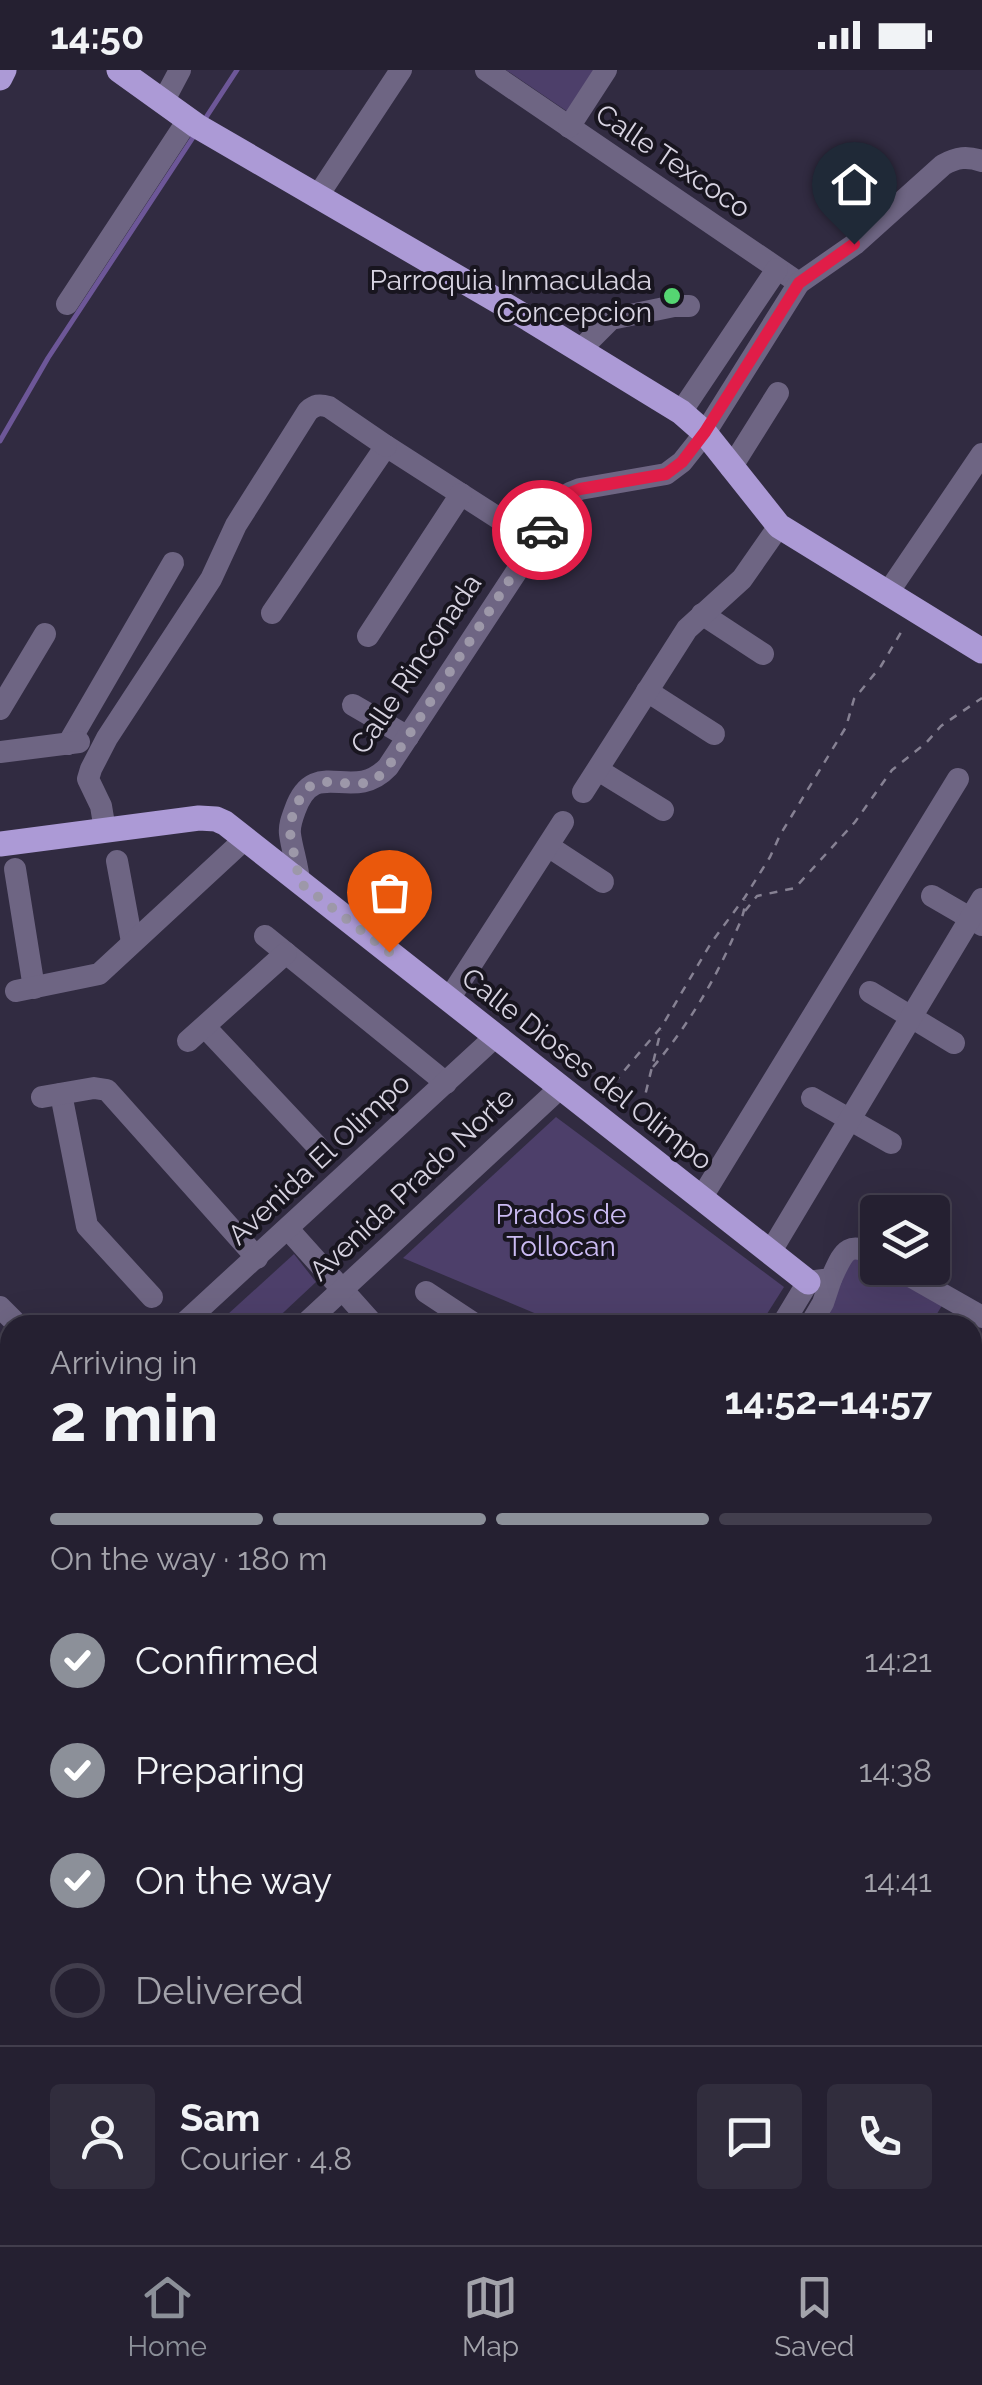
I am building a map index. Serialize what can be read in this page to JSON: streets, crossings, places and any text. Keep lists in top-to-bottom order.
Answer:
{
  "streets": {
    "main road": ["Calle Dioses del Olimpo"],
    "street": [
      "Calle Texcoco",
      "Calle Rinconada",
      "Avenida El Olimpo",
      "Avenida Prado Norte"
    ]
  },
  "crossings": [
    ["Calle Texcoco", "Calle Rinconada"],
    ["Calle Rinconada", "Calle Dioses del Olimpo"],
    ["Calle Dioses del Olimpo", "Avenida El Olimpo"],
    ["Calle Dioses del Olimpo", "Avenida Prado Norte"]
  ],
  "parks": ["Prados de Tollocan"],
  "places": ["Parroquia Inmaculada Concepcion"],
  "page": {
    "status": "14:50",
    "heading": ["2 min", "Arriving in", "14:52–14:57"],
    "panel": ["Sam", "Courier · 4.8"],
    "bar": "On the way · 180 m",
    "list": [
      ["Confirmed", "14:21"],
      ["Preparing", "14:38"],
      ["On the way", "14:41"],
      "Delivered"
    ],
    "tabs": ["Home", "Map", "Saved"]
  }
}
